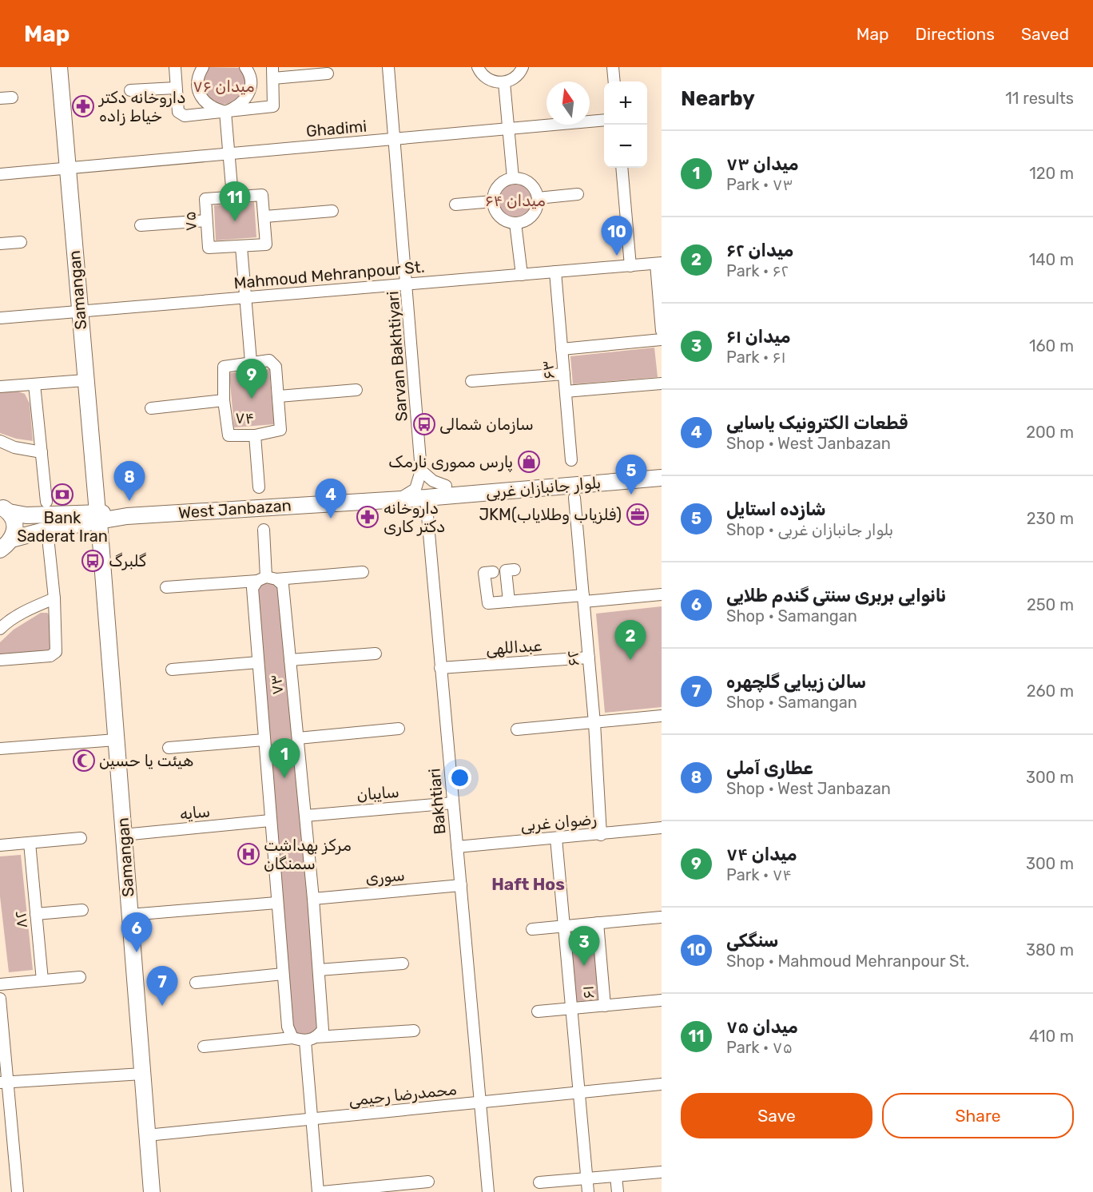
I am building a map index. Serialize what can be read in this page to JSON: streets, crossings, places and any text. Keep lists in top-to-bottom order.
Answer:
{
  "streets": {
    "main road": ["Samangan", "بلوار جانبازان غربی", "West Janbazan"],
    "street": [
      "Ghadimi",
      "۷۵",
      "Mahmoud Mehranpour St.",
      "Sarvan Bakhtiyari",
      "۶۳",
      "۷۴",
      "عبداللهی",
      "۶۲",
      "۷۳",
      "سایبان",
      "Bakhtiari",
      "سایه",
      "رضوان غربی",
      "سوری",
      "۸۲",
      "۶۱",
      "محمدرضا رحیمی"
    ]
  },
  "crossings": [
    ["Ghadimi", "Samangan"],
    ["Ghadimi", "Sarvan Bakhtiyari"],
    ["Mahmoud Mehranpour St.", "Samangan"],
    ["Mahmoud Mehranpour St.", "Sarvan Bakhtiyari"],
    ["Samangan", "West Janbazan"],
    ["Samangan", "سایه"],
    ["Samangan", "محمدرضا رحیمی"],
    ["بلوار جانبازان غربی", "West Janbazan"],
    ["بلوار جانبازان غربی", "Bakhtiari"],
    ["West Janbazan", "Bakhtiari"],
    ["عبداللهی", "۶۲"],
    ["عبداللهی", "Bakhtiari"],
    ["۶۲", "رضوان غربی"],
    ["۷۳", "سایبان"],
    ["۷۳", "سایه"],
    ["۷۳", "سوری"],
    ["سایبان", "Bakhtiari"],
    ["Bakhtiari", "رضوان غربی"],
    ["Bakhtiari", "سوری"],
    ["Bakhtiari", "محمدرضا رحیمی"],
    ["رضوان غربی", "۶۱"]
  ],
  "districts": ["Haft Hos"],
  "parks": ["میدان ۷۶", "میدان ۶۴"],
  "places": {
    "pharmacy": ["داروخانه دکتر خیاط زاده", "داروخانه دکتر کاری"],
    "bus stop": ["سازمان شمالی", "گلبرگ"],
    "shop": ["پارس مموری نارمک"],
    "bank": ["Bank Saderat Iran"],
    "office": ["JKM(فلزیاب وطلایاب)"],
    "mosque": ["هیئت یا حسین"],
    "hospital": ["مرکز بهداشت سمنگان"]
  },
  "north": "top",
  "page": {
    "header": "Map",
    "nav": ["Map", "Directions", "Saved"],
    "heading": ["Nearby", "11 results"],
    "map_buttons": ["+", "−"],
    "list": [
      {
        "mark": "1",
        "name": "میدان ۷۳",
        "note": "Park · ۷۳",
        "value": "120 m"
      },
      {
        "mark": "2",
        "name": "میدان ۶۲",
        "note": "Park · ۶۲",
        "value": "140 m"
      },
      {
        "mark": "3",
        "name": "میدان ۶۱",
        "note": "Park · ۶۱",
        "value": "160 m"
      },
      {
        "mark": "4",
        "name": "قطعات الکترونیک یاسایی",
        "note": "Shop · West Janbazan",
        "value": "200 m"
      },
      {
        "mark": "5",
        "name": "شازده استایل",
        "note": "Shop · بلوار جانبازان غربی",
        "value": "230 m"
      },
      {
        "mark": "6",
        "name": "نانوایی بربری سنتی گندم طلایی",
        "note": "Shop · Samangan",
        "value": "250 m"
      },
      {
        "mark": "7",
        "name": "سالن زیبایی گلچهره",
        "note": "Shop · Samangan",
        "value": "260 m"
      },
      {
        "mark": "8",
        "name": "عطاری آملی",
        "note": "Shop · West Janbazan",
        "value": "300 m"
      },
      {
        "mark": "9",
        "name": "میدان ۷۴",
        "note": "Park · ۷۴",
        "value": "300 m"
      },
      {
        "mark": "10",
        "name": "سنگکی",
        "note": "Shop · Mahmoud Mehranpour St.",
        "value": "380 m"
      },
      {
        "mark": "11",
        "name": "میدان ۷۵",
        "note": "Park · ۷۵",
        "value": "410 m"
      }
    ],
    "pins": [
      "11",
      "10",
      "9",
      "5",
      "8",
      "4",
      "2",
      "1",
      "6",
      "3",
      "7"
    ],
    "buttons": ["Save", "Share"]
  }
}
